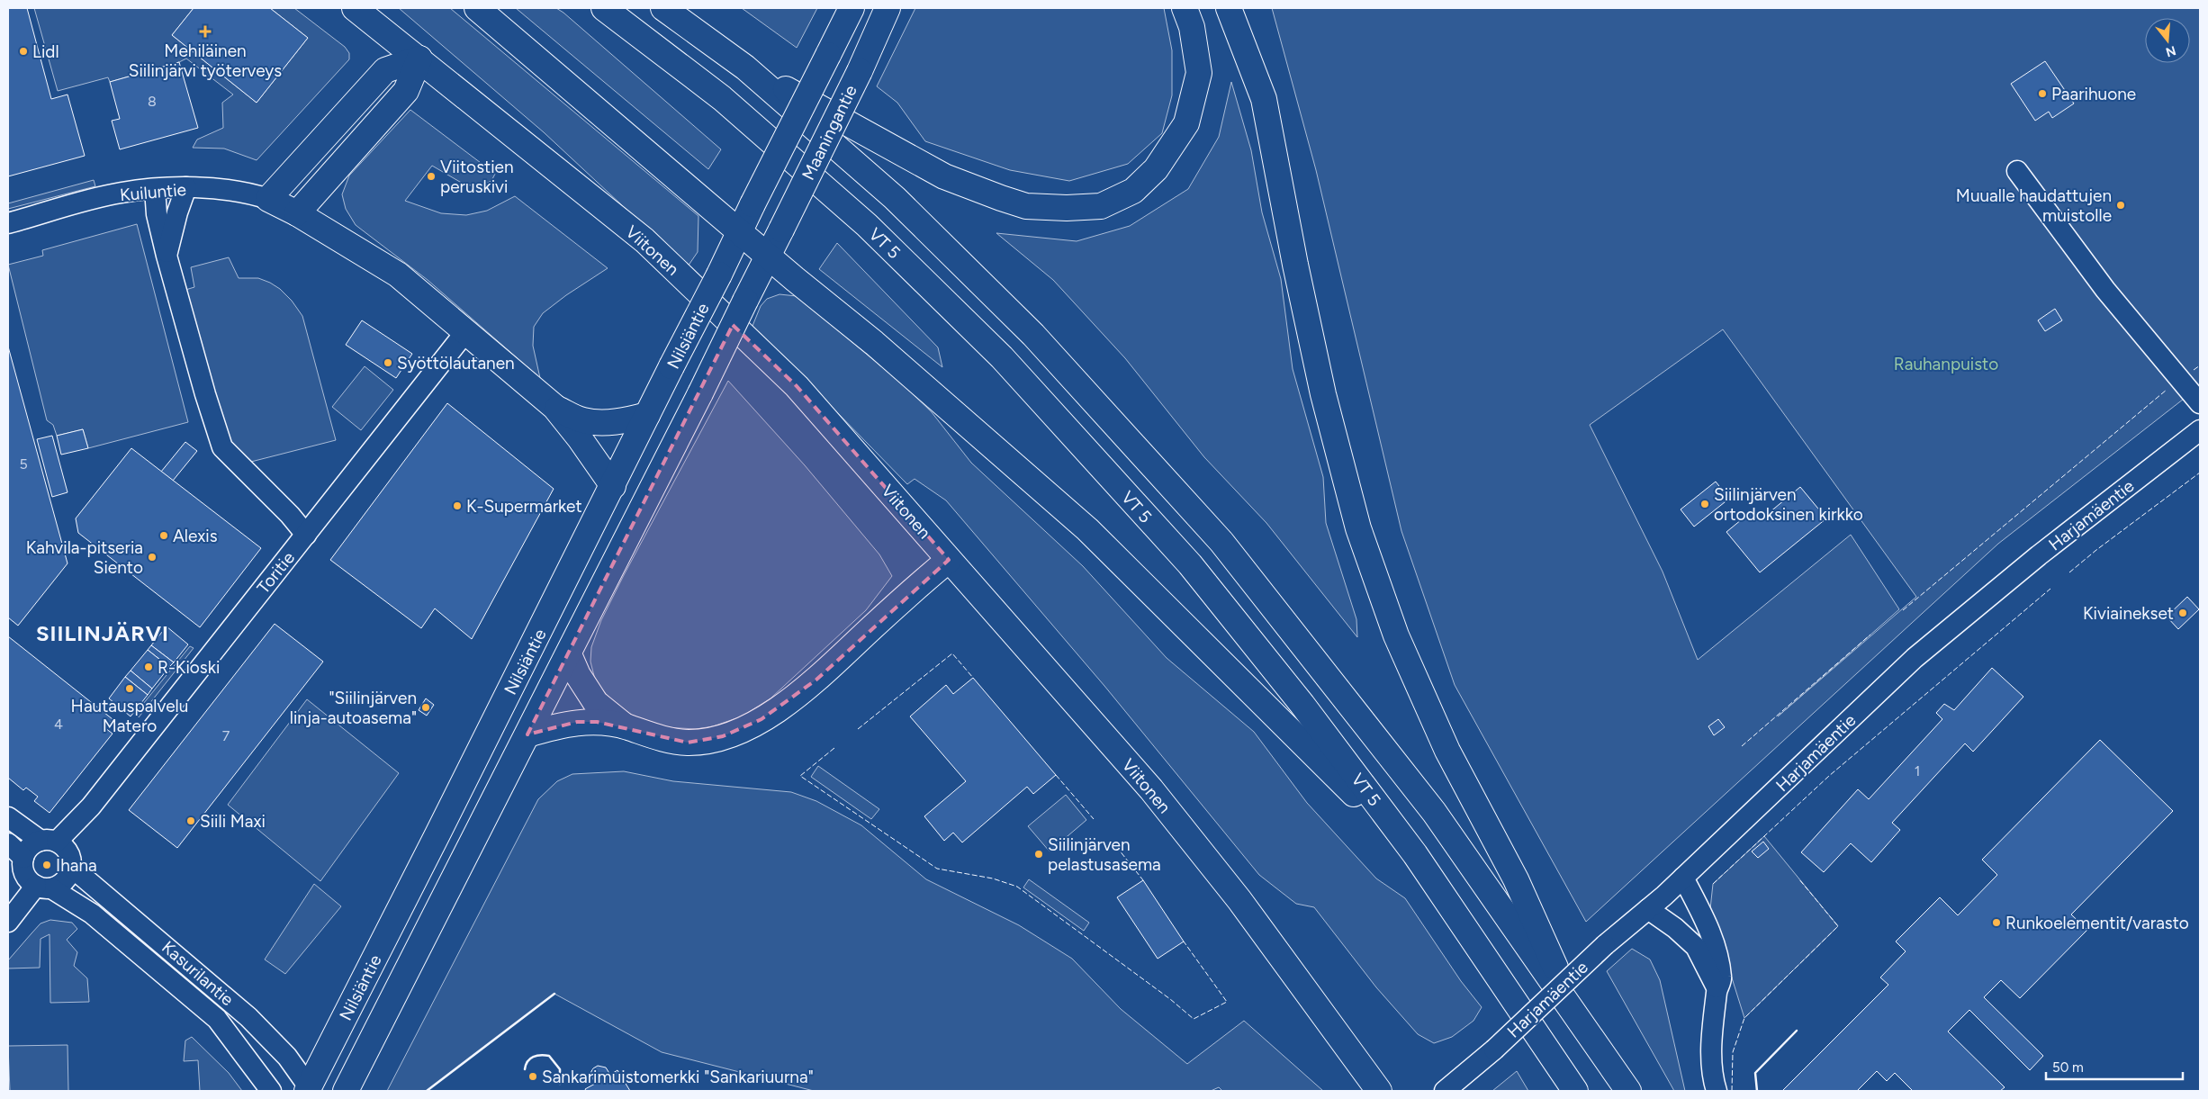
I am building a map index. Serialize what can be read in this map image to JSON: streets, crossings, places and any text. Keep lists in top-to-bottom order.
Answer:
{
  "streets": {
    "main road": [
      "Maaningantie",
      "Kuiluntie",
      "VT 5",
      "Viitonen",
      "Nilsiäntie"
    ],
    "street": ["Harjamäentie", "Toritie", "Kasurilantie"]
  },
  "crossings": [
    ["Maaningantie", "Nilsiäntie"],
    ["Kuiluntie", "Toritie"],
    ["Nilsiäntie", "Kasurilantie"],
    ["Toritie", "Kasurilantie"]
  ],
  "districts": ["SIILINJÄRVI"],
  "parks": ["Rauhanpuisto"],
  "places": {
    "health": ["Mehiläinen Siilinjärvi työterveys"],
    "other": [
      "Lidl",
      "Paarihuone",
      "Viitostien peruskivi",
      "Muualle haudattujen muistolle",
      "Syöttölautanen",
      "Siilinjärven ortodoksinen kirkko",
      "K-Supermarket",
      "Alexis",
      "Kahvila-pitseria Siento",
      "Kiviainekset",
      "R-Kioski",
      "Hautauspalvelu Matero",
      "\"Siilinjärven linja-autoasema\"",
      "Siili Maxi",
      "Siilinjärven pelastusasema",
      "Ihana",
      "Runkoelementit/varasto",
      "Sankarimuistomerkki \"Sankariuurna\""
    ]
  },
  "house_numbers": [
    "8",
    "5",
    "4",
    "7",
    "1"
  ],
  "scale_bar": "50 m",
  "north": "bottom"
}
